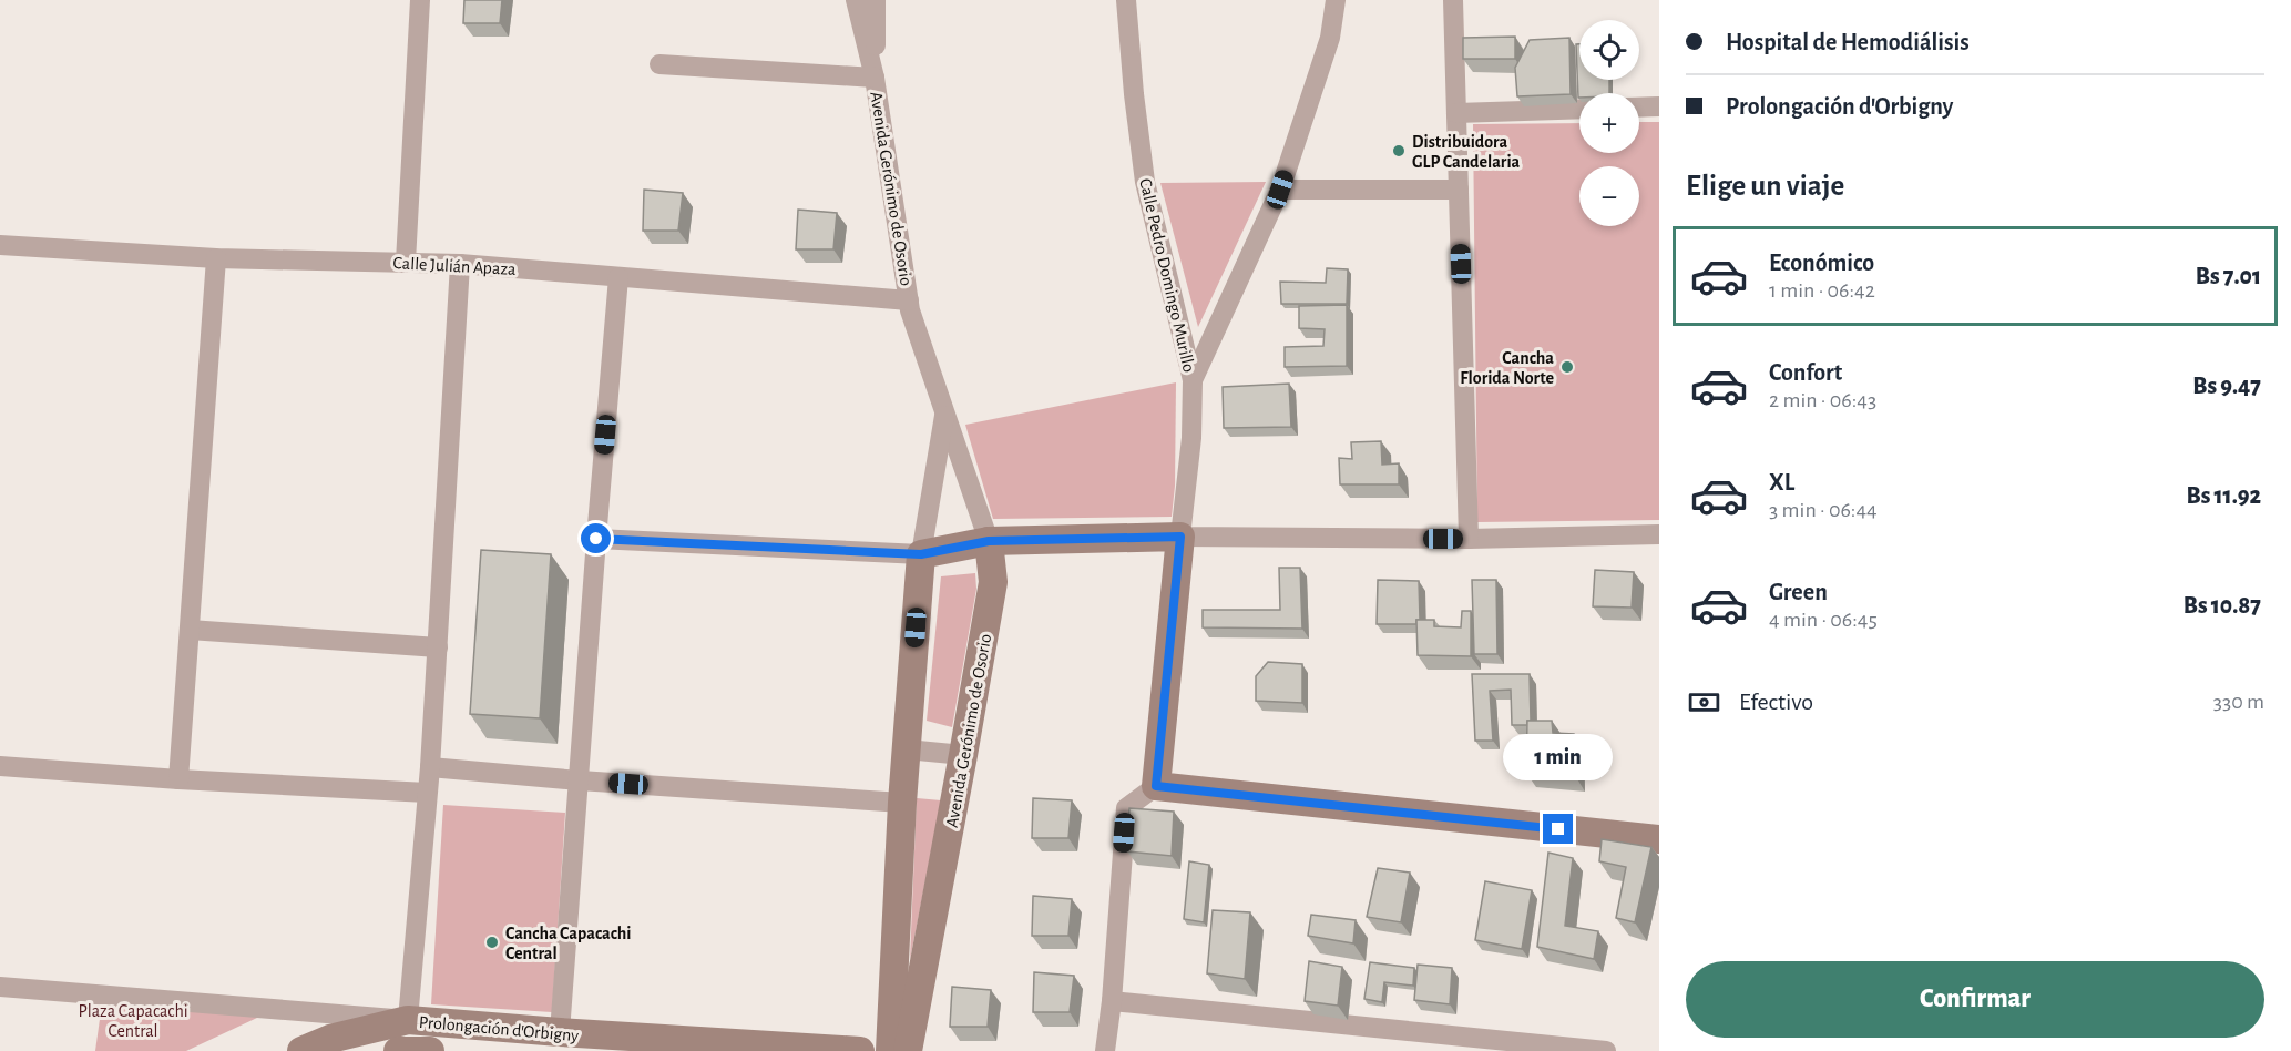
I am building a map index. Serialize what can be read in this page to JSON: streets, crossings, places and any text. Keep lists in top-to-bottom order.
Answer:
{
  "streets": {
    "street": [
      "Avenida Gerónimo de Osorio",
      "Calle Julián Apaza",
      "Calle Pedro Domingo Murillo",
      "Prolongación d'Orbigny"
    ]
  },
  "crossings": [
    ["Avenida Gerónimo de Osorio", "Calle Julián Apaza"]
  ],
  "parks": ["Plaza Capacachi Central"],
  "places": ["Distribuidora GLP Candelaria", "Cancha Florida Norte", "Cancha Capacachi Central"],
  "page": {
    "banner": ["Hospital de Hemodiálisis", "Prolongación d'Orbigny"],
    "map_buttons": ["+", "−"],
    "heading": "Elige un viaje",
    "list": [
      {
        "name": "Económico",
        "note": "1 min · 06:42",
        "value": "Bs 7.01"
      },
      {
        "name": "Confort",
        "note": "2 min · 06:43",
        "value": "Bs 9.47"
      },
      {
        "name": "XL",
        "note": "3 min · 06:44",
        "value": "Bs 11.92"
      },
      {
        "name": "Green",
        "note": "4 min · 06:45",
        "value": "Bs 10.87"
      }
    ],
    "pay": ["Efectivo", "330 m"],
    "bubble": "1 min",
    "buttons": "Confirmar"
  }
}
